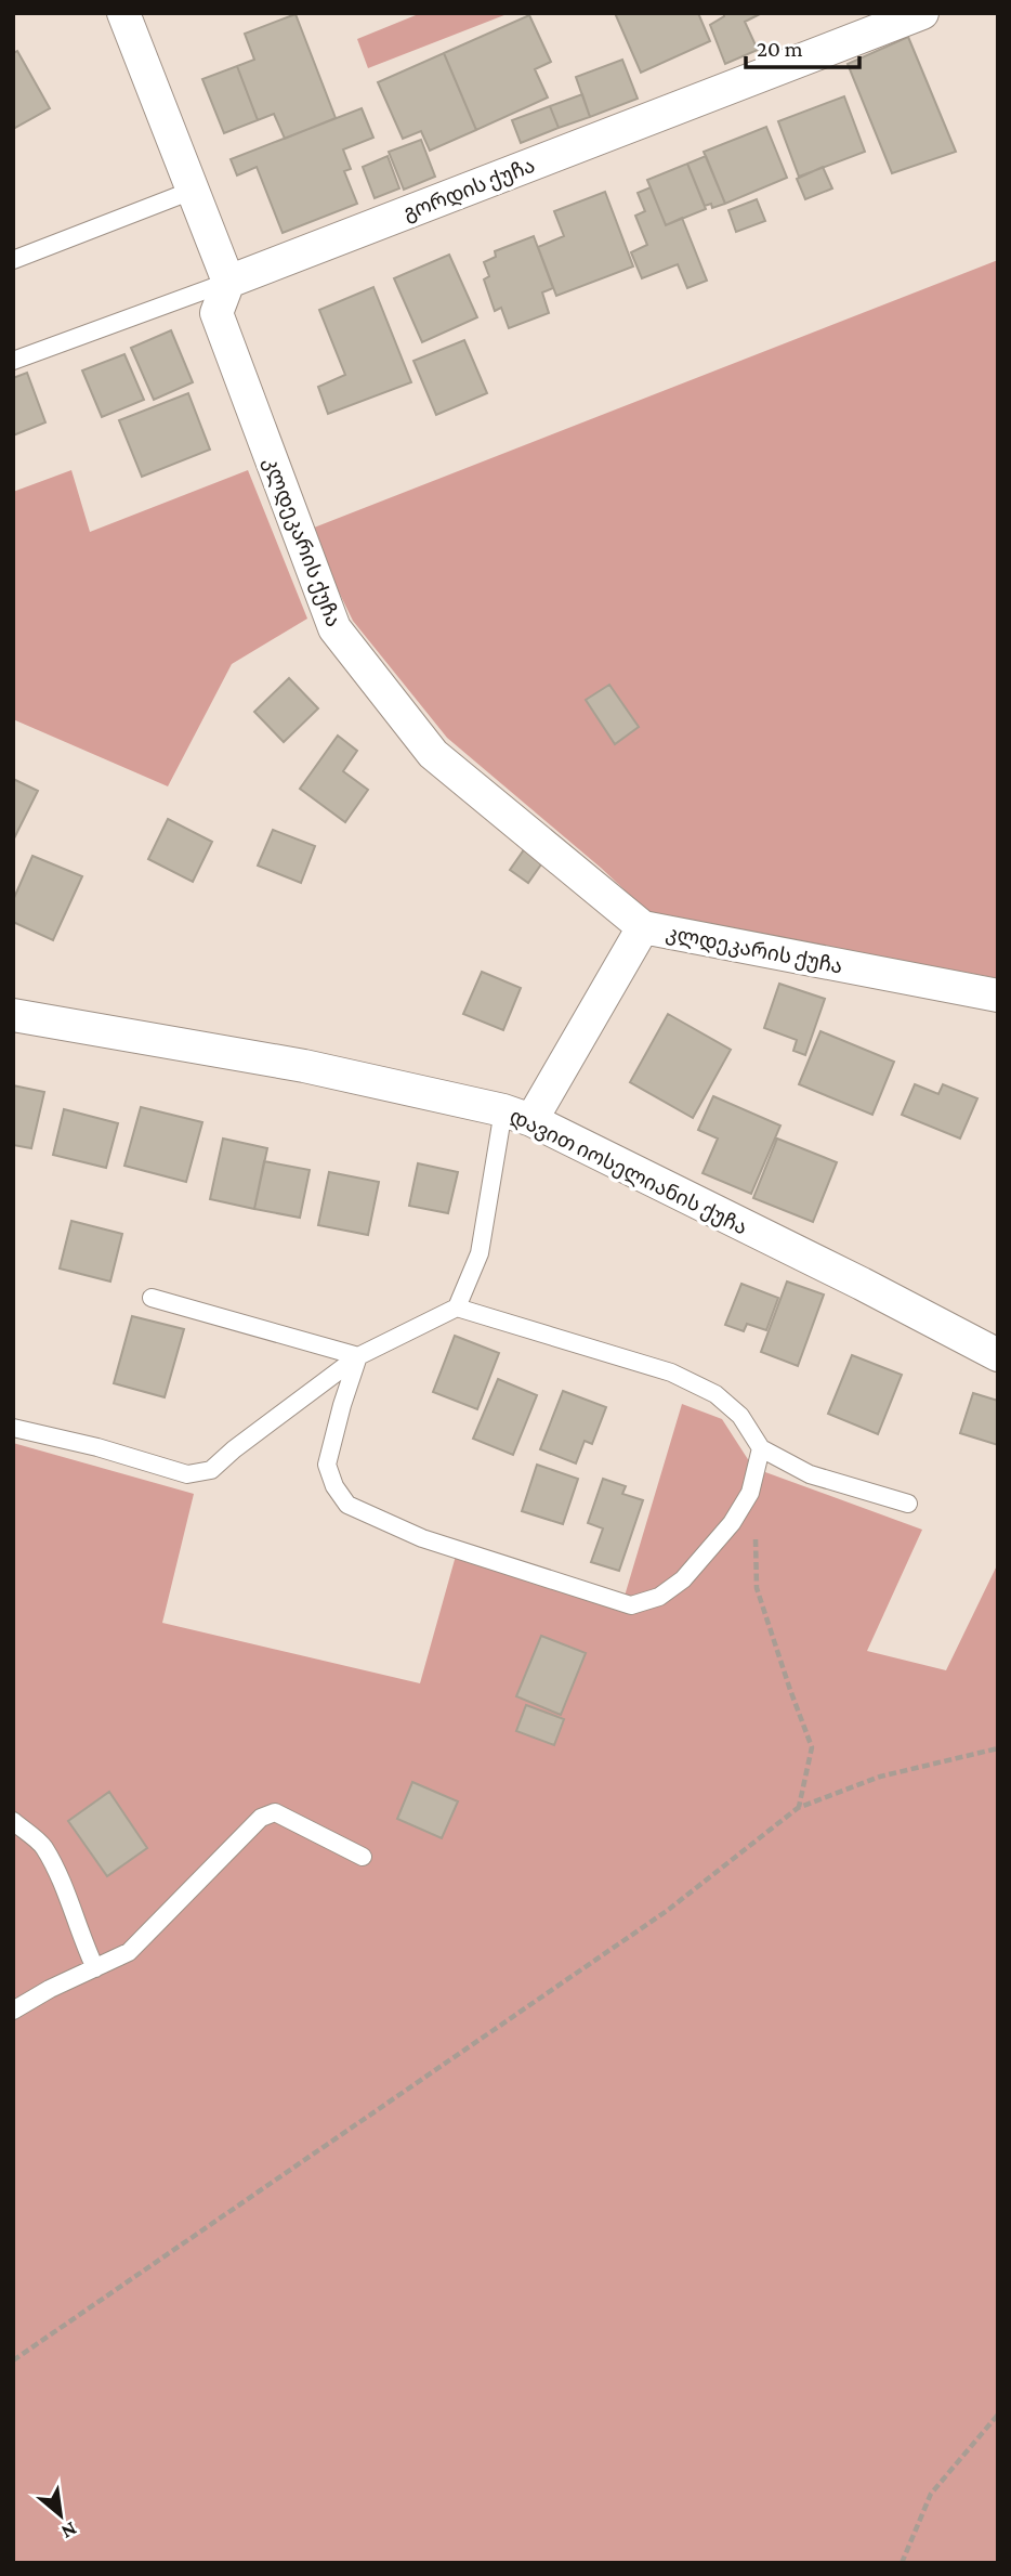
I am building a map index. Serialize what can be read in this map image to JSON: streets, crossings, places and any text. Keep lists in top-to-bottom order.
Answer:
{
  "streets": {
    "street": ["გორდის ქუჩა", "კლდეკარის ქუჩა", "დავით იოსელიანის ქუჩა"]
  },
  "crossings": [
    ["გორდის ქუჩა", "კლდეკარის ქუჩა"]
  ],
  "scale_bar": "20 m",
  "north": "bottom right"
}
